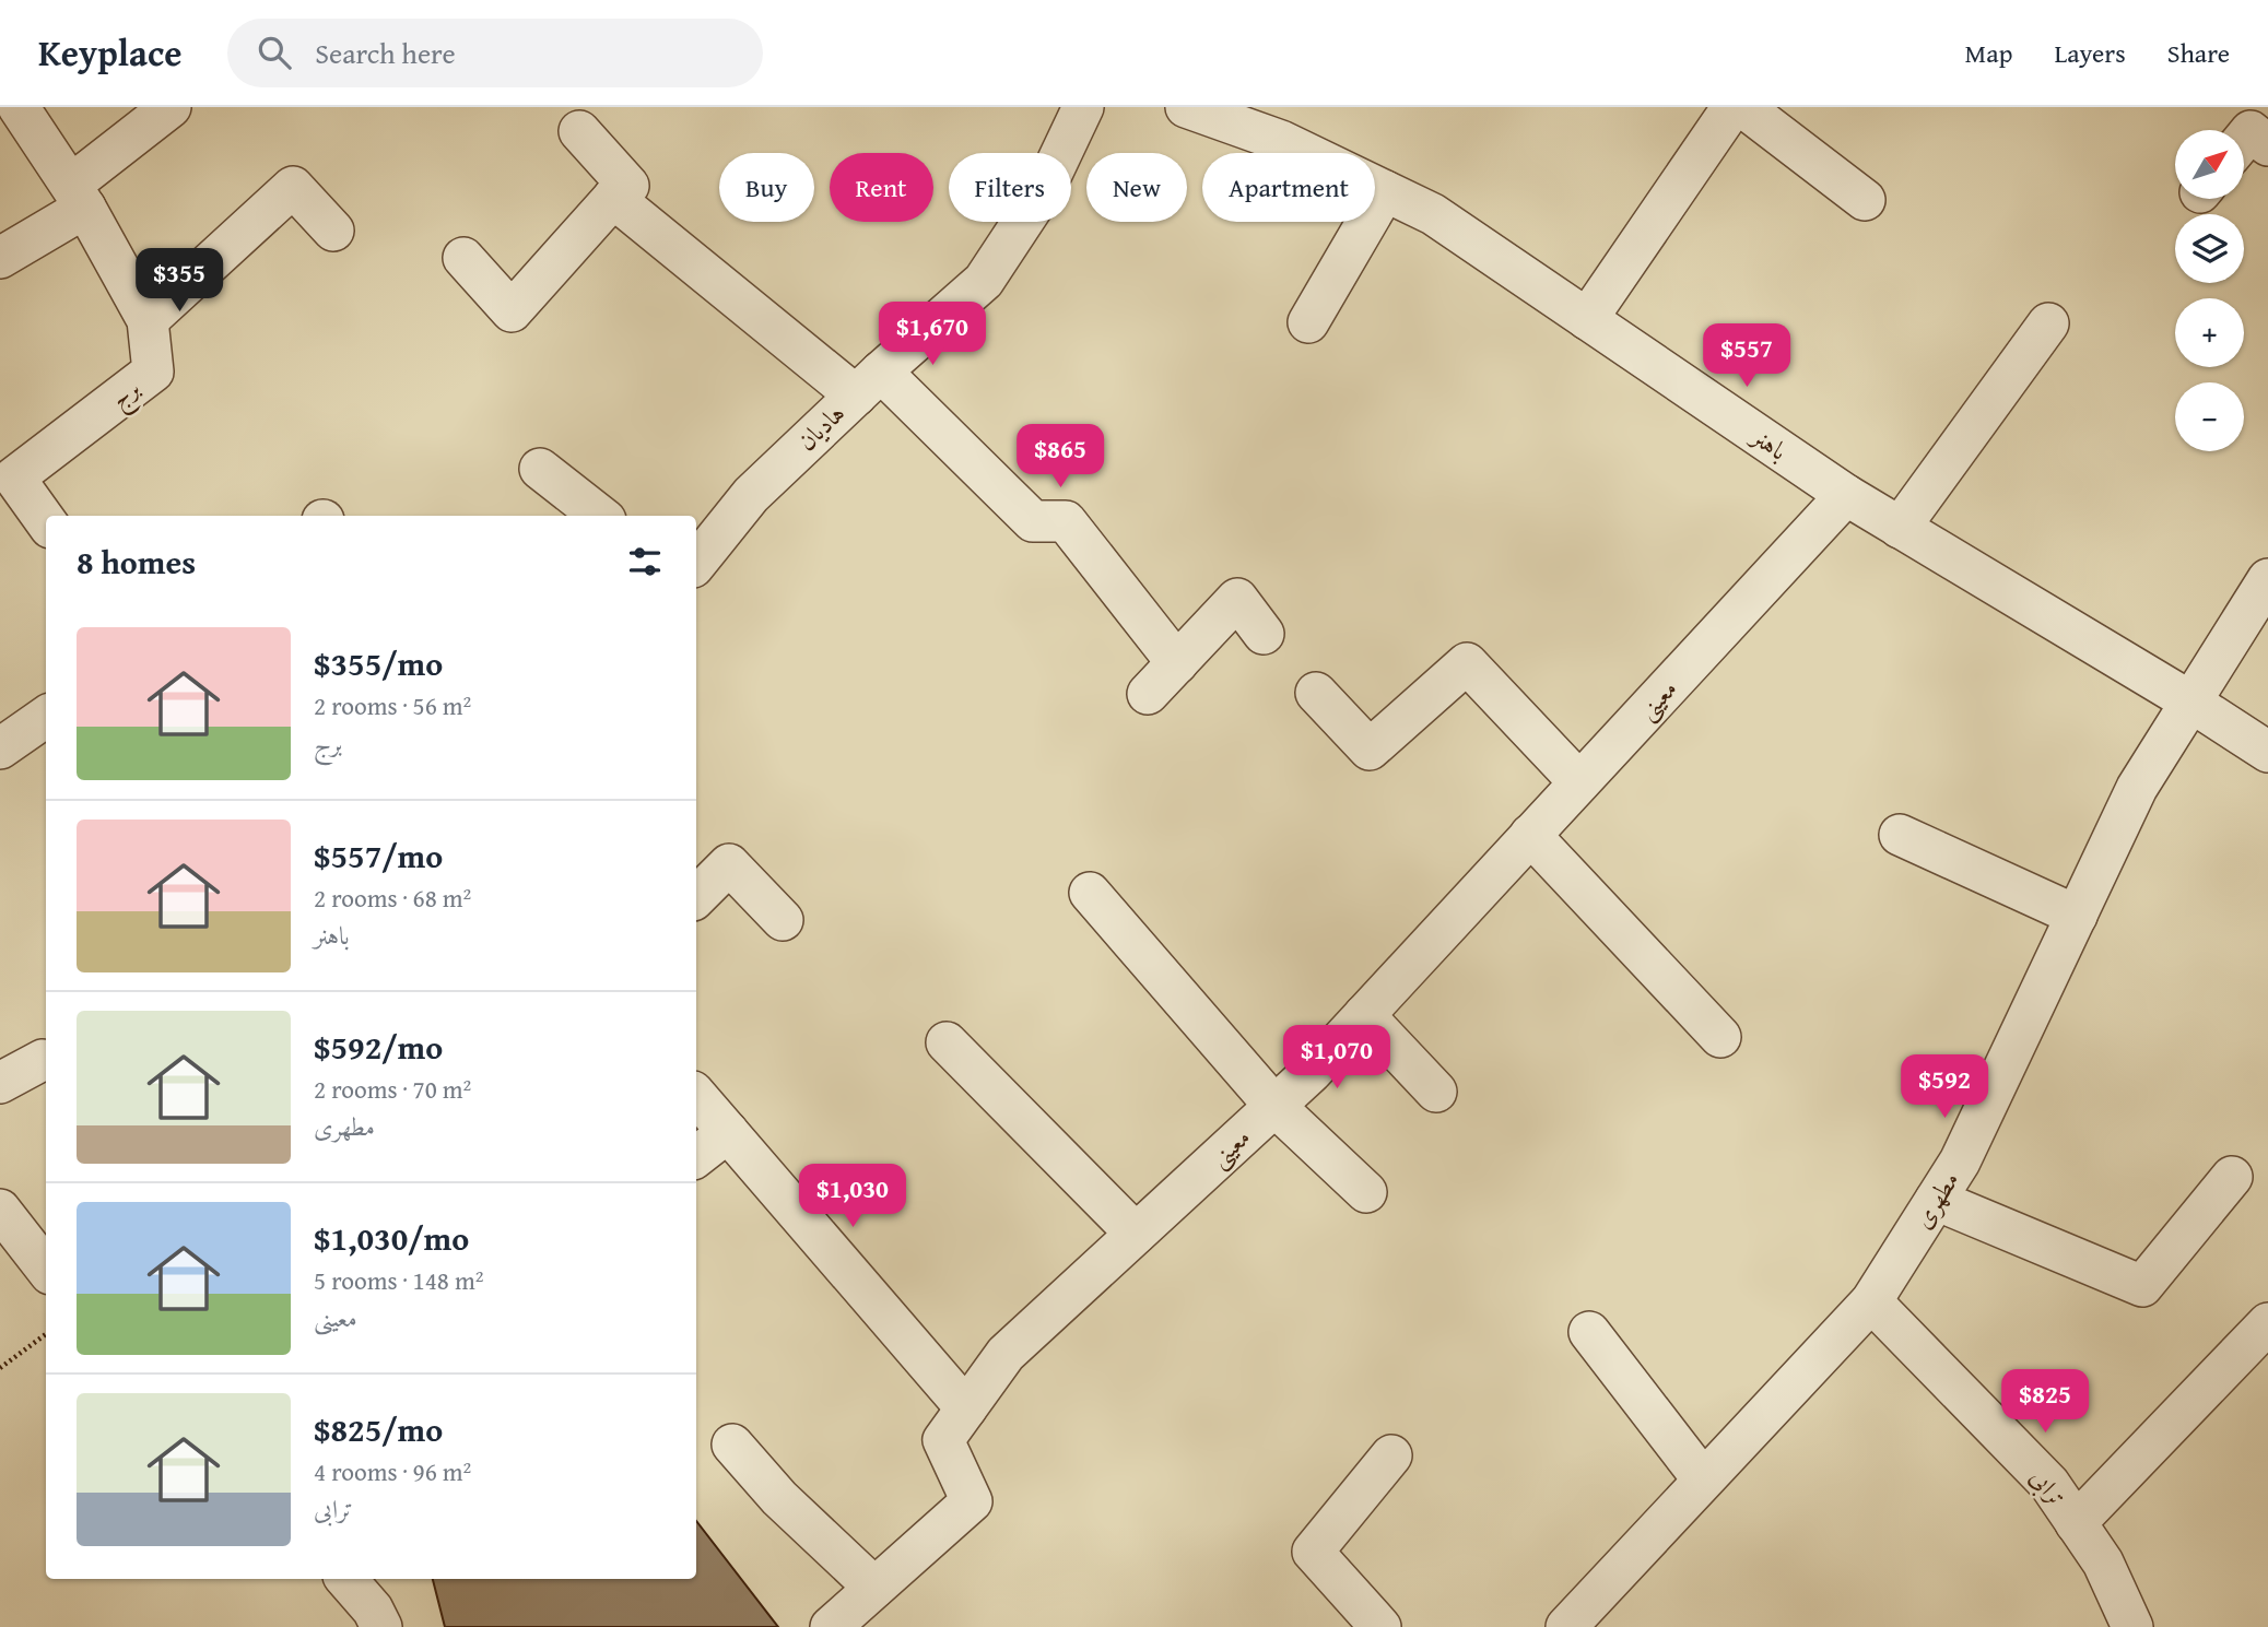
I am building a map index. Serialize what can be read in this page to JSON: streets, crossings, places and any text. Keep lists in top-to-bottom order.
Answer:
{
  "streets": {
    "street": [
      "برج",
      "هادیان",
      "باهنر",
      "معینی",
      "مطهری",
      "ترابی"
    ]
  },
  "crossings": [
    ["باهنر", "معینی"],
    ["باهنر", "مطهری"],
    ["مطهری", "ترابی"]
  ],
  "north": "top right",
  "page": {
    "header": "Keyplace",
    "search": "Search here",
    "nav": ["Map", "Layers", "Share"],
    "map_buttons": ["+", "−"],
    "chip": [
      "Buy",
      "Rent",
      "Filters",
      "New",
      "Apartment"
    ],
    "price": [
      "$355",
      "$1,670",
      "$557",
      "$865",
      "$1,070",
      "$592",
      "$1,030",
      "$825"
    ],
    "heading": "8 homes",
    "list": [
      {
        "name": "$355/mo",
        "note": "2 rooms · 56 m² · برج"
      },
      {
        "name": "$557/mo",
        "note": "2 rooms · 68 m² · باهنر"
      },
      {
        "name": "$592/mo",
        "note": "2 rooms · 70 m² · مطهری"
      },
      {
        "name": "$1,030/mo",
        "note": "5 rooms · 148 m² · معینی"
      },
      {
        "name": "$825/mo",
        "note": "4 rooms · 96 m² · ترابی"
      }
    ]
  }
}
